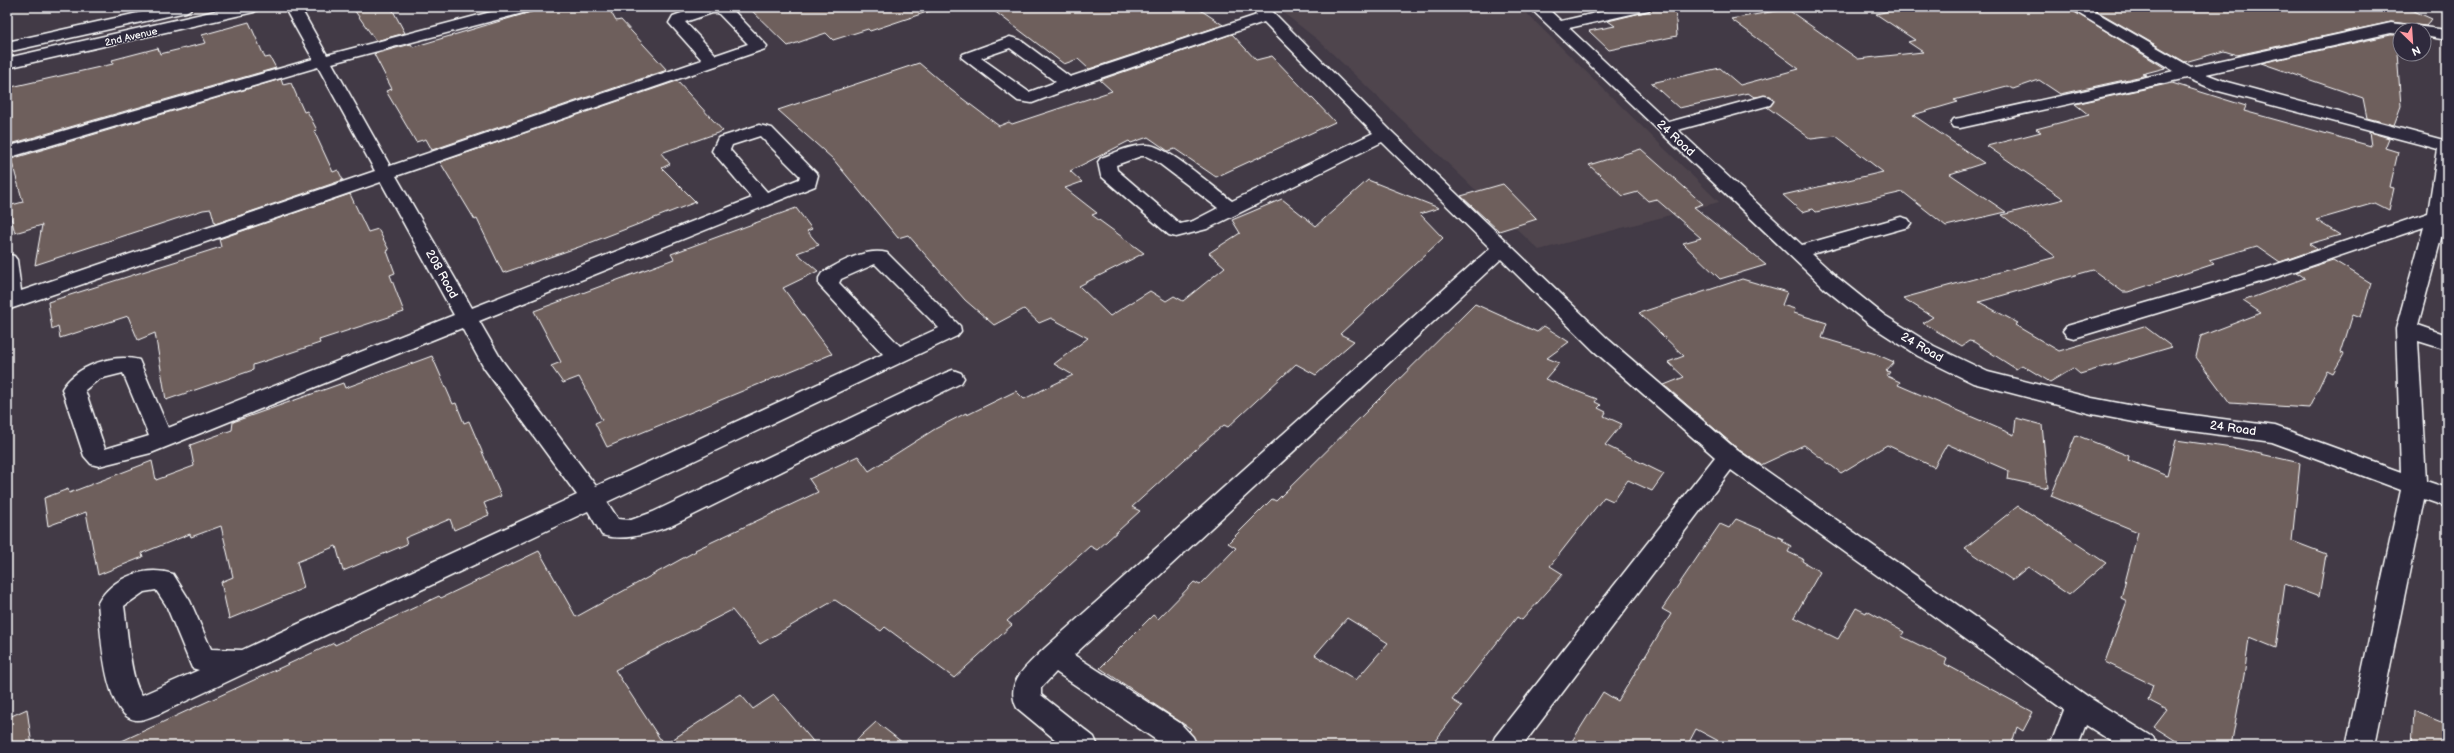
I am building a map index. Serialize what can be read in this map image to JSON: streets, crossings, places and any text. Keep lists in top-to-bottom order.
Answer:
{
  "streets": {
    "street": ["2nd Avenue", "24 Road", "208 Road"]
  },
  "north": "bottom right"
}
